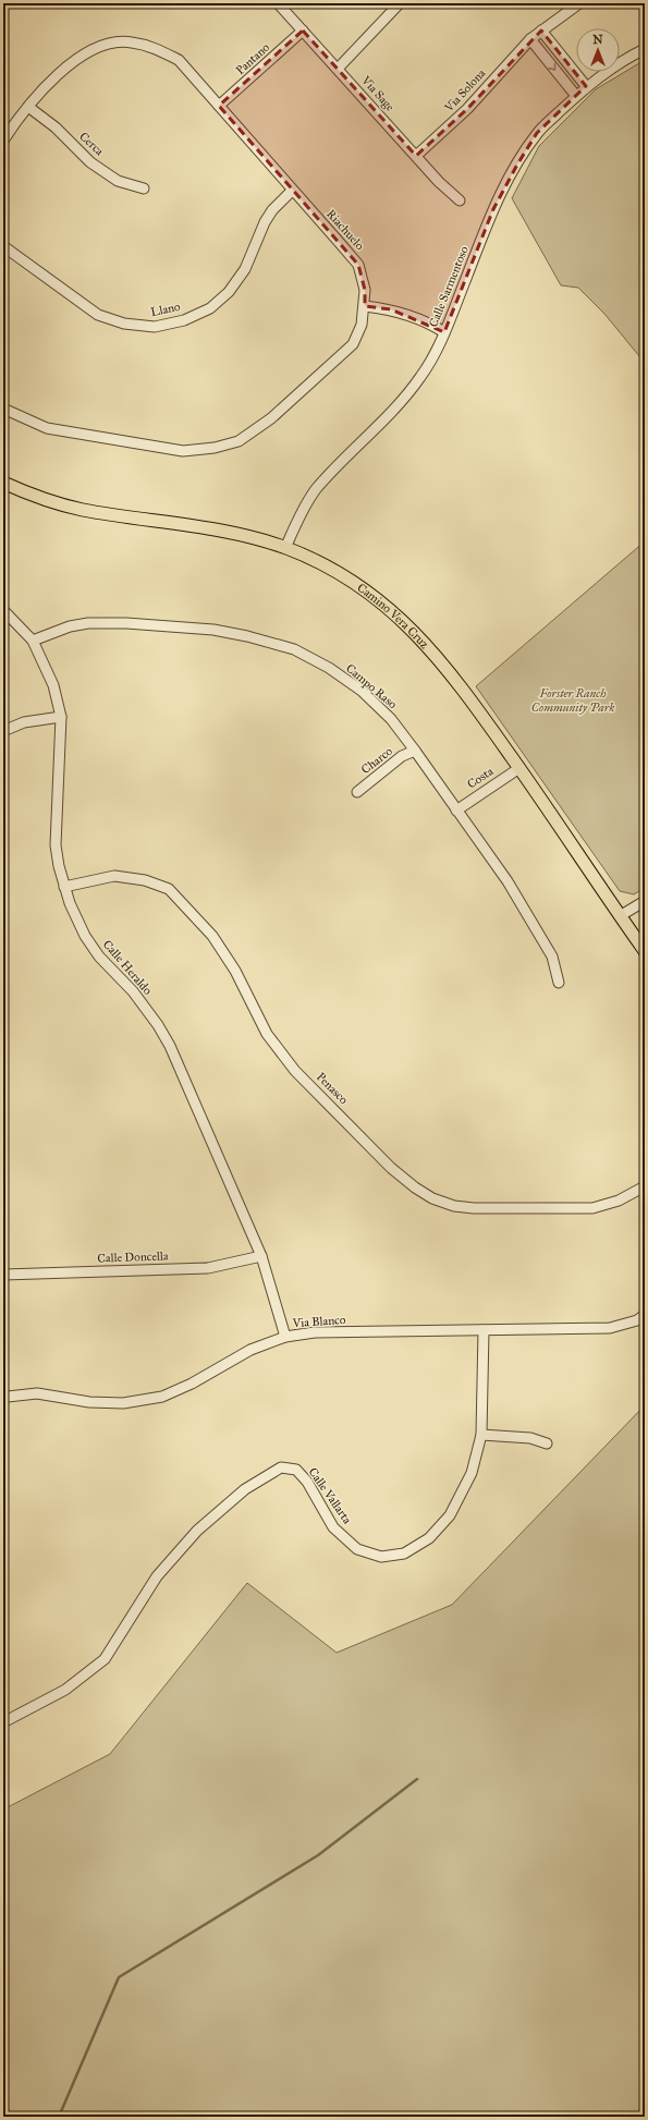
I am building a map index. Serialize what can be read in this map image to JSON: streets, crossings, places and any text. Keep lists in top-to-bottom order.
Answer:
{
  "streets": {
    "main road": ["Camino Vera Cruz"],
    "street": [
      "Pantano",
      "Via Solona",
      "Via Sage",
      "Cerca",
      "Riachuelo",
      "Calle Sarmentoso",
      "Llano",
      "Campo Raso",
      "Charco",
      "Costa",
      "Calle Heraldo",
      "Penasco",
      "Calle Doncella",
      "Via Blanco",
      "Calle Vallarta"
    ]
  },
  "crossings": [
    ["Pantano", "Via Sage"],
    ["Pantano", "Riachuelo"],
    ["Via Solona", "Via Sage"],
    ["Cerca", "Riachuelo"],
    ["Riachuelo", "Llano"],
    ["Calle Sarmentoso", "Camino Vera Cruz"],
    ["Camino Vera Cruz", "Costa"],
    ["Campo Raso", "Charco"],
    ["Campo Raso", "Costa"],
    ["Campo Raso", "Calle Heraldo"],
    ["Calle Heraldo", "Penasco"],
    ["Calle Heraldo", "Calle Doncella"],
    ["Calle Heraldo", "Via Blanco"],
    ["Via Blanco", "Calle Vallarta"]
  ],
  "parks": ["Forster Ranch Community Park"],
  "north": "top"
}
